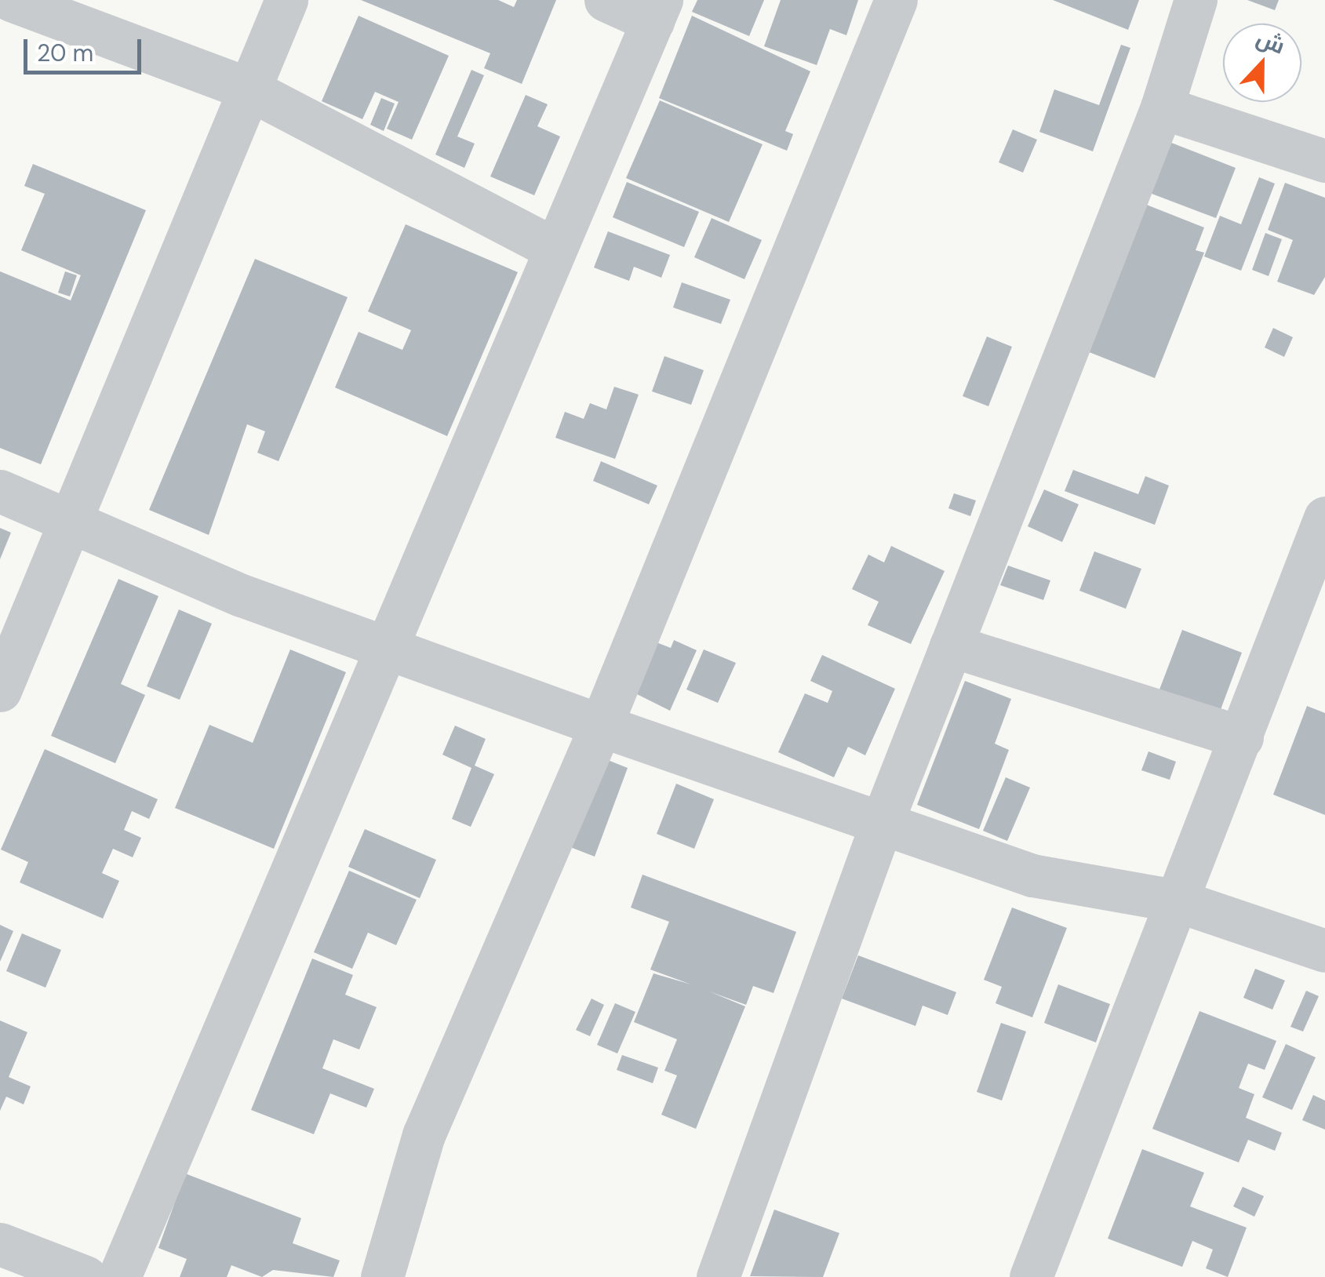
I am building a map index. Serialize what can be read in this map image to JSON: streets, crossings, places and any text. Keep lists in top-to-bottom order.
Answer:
{
  "scale_bar": "20 m",
  "north": "top"
}
